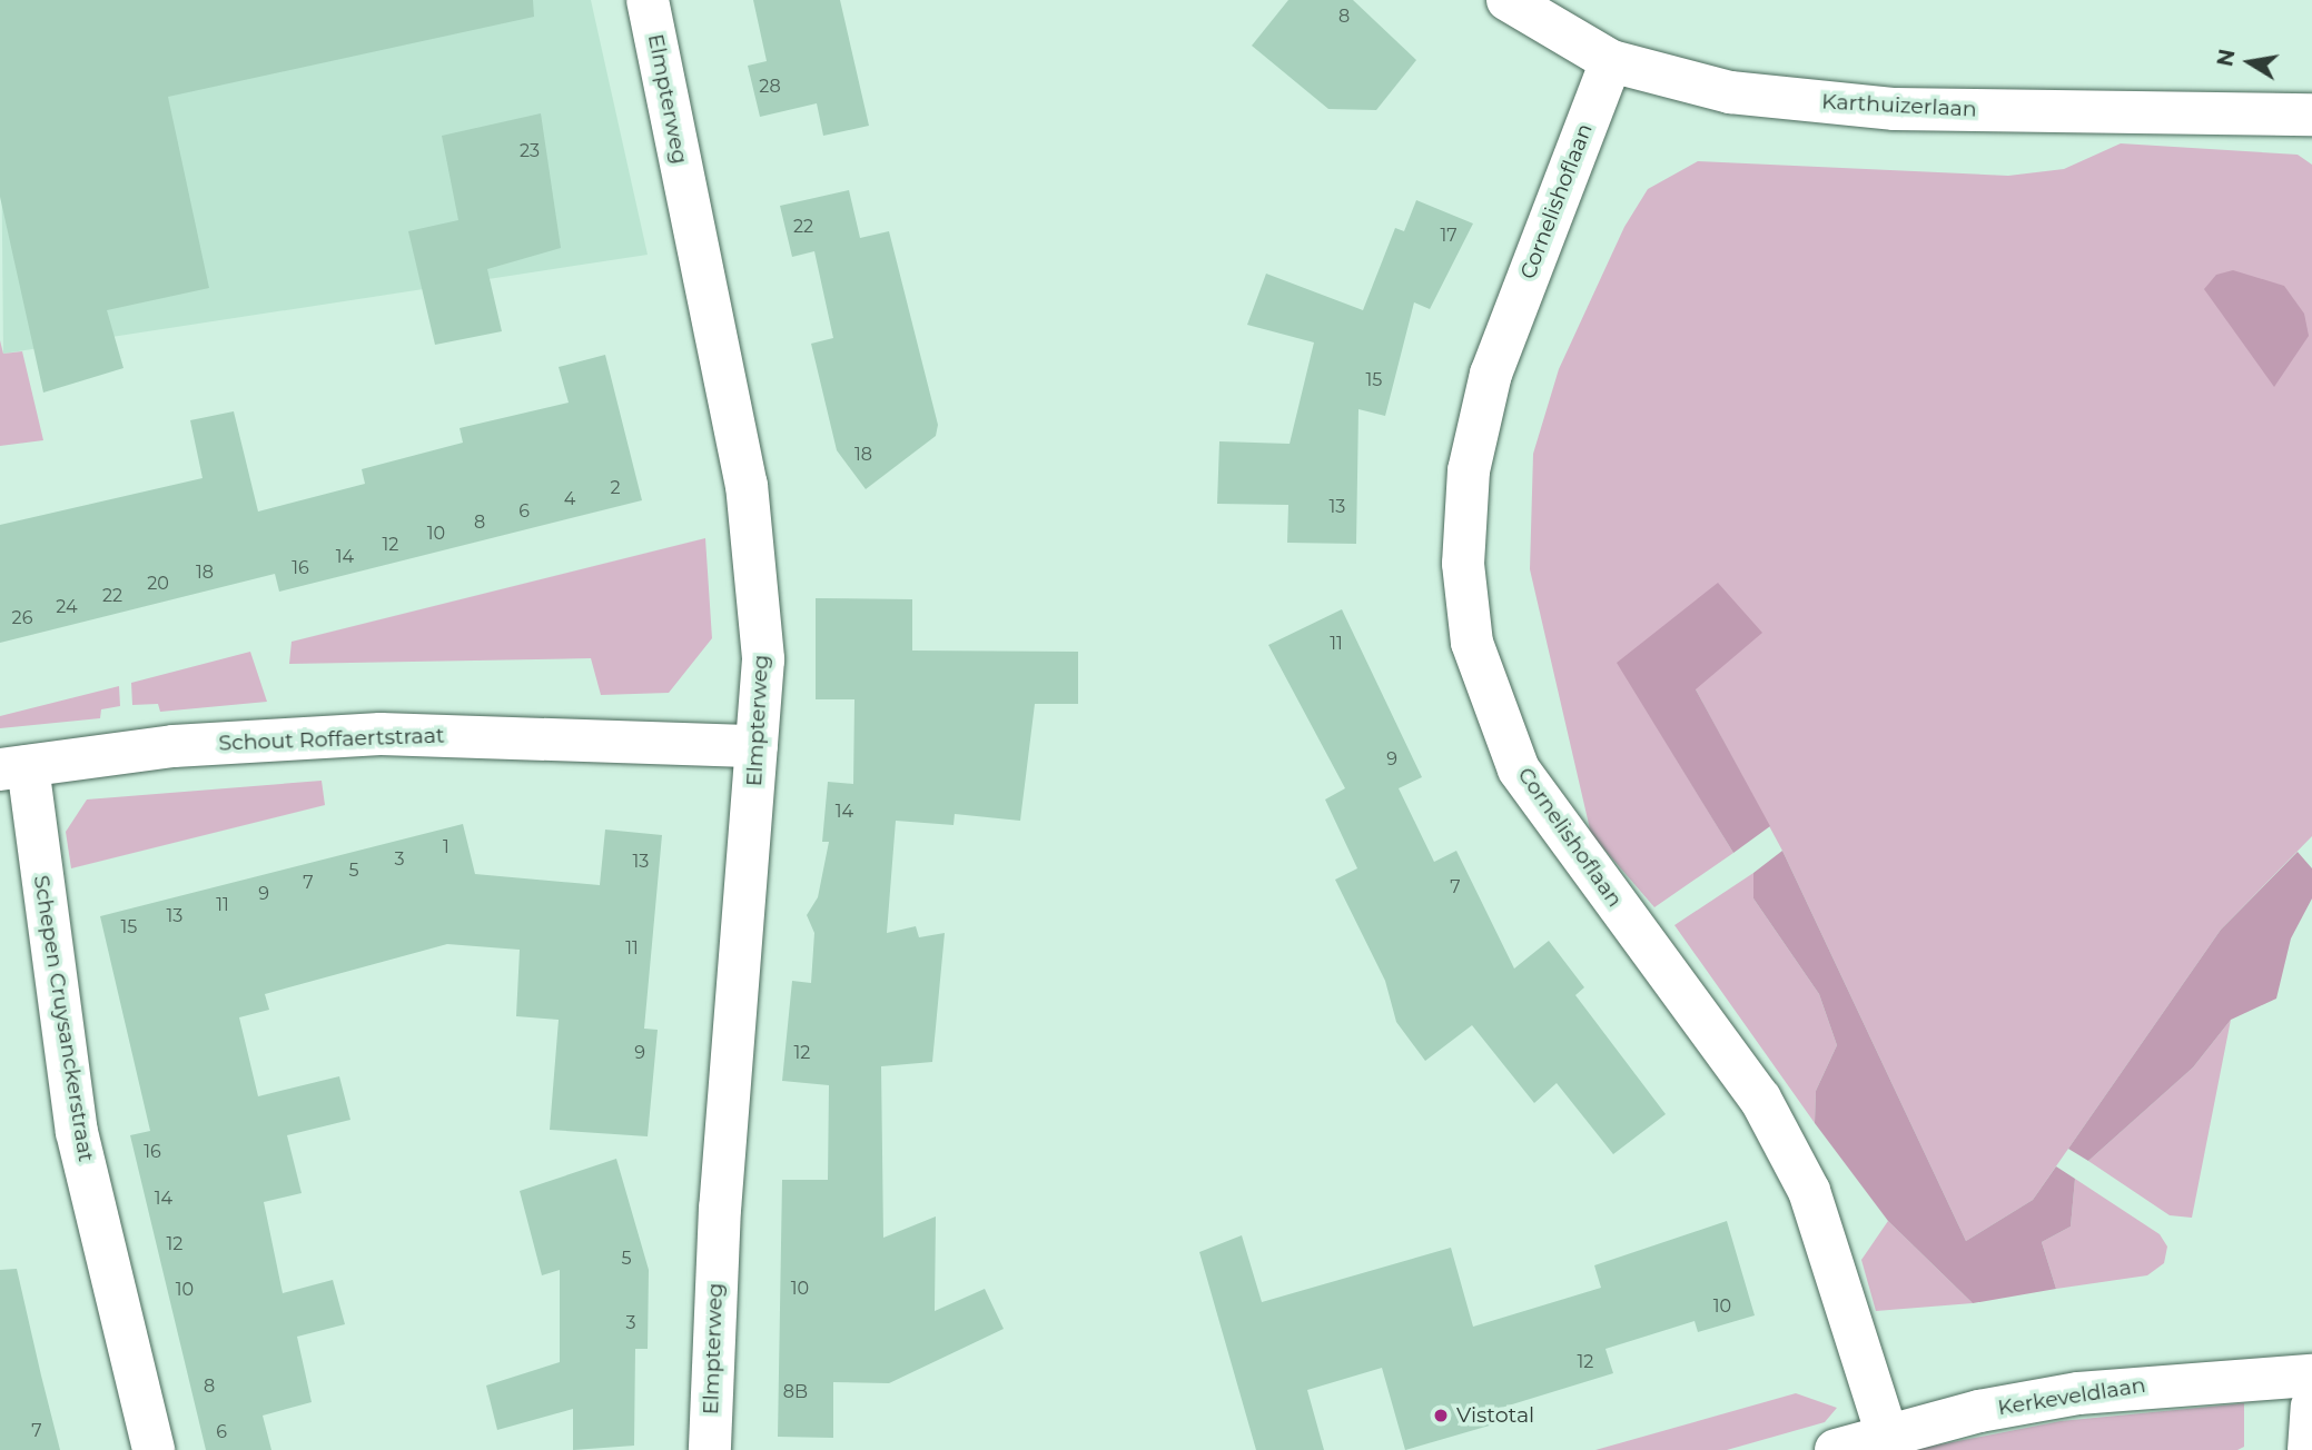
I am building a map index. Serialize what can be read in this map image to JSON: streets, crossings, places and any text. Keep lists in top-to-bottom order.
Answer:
{
  "streets": {
    "street": [
      "Elmpterweg",
      "Karthuizerlaan",
      "Cornelishoflaan",
      "Schout Roffaertstraat",
      "Schepen Cruysanckerstraat",
      "Kerkeveldlaan"
    ]
  },
  "crossings": [
    ["Elmpterweg", "Schout Roffaertstraat"],
    ["Karthuizerlaan", "Cornelishoflaan"],
    ["Cornelishoflaan", "Kerkeveldlaan"],
    ["Schout Roffaertstraat", "Schepen Cruysanckerstraat"]
  ],
  "places": ["Vistotal"],
  "house_numbers": [
    "8",
    "28",
    "23",
    "22",
    "17",
    "15",
    "18",
    "2",
    "4",
    "13",
    "6",
    "8",
    "10",
    "12",
    "14",
    "16",
    "18",
    "20",
    "22",
    "24",
    "26",
    "11",
    "9",
    "14",
    "1",
    "3",
    "13",
    "5",
    "7",
    "7",
    "9",
    "11",
    "13",
    "15",
    "11",
    "9",
    "12",
    "16",
    "14",
    "12",
    "5",
    "10",
    "10",
    "10",
    "3",
    "12",
    "8",
    "8B",
    "7",
    "6"
  ],
  "north": "left"
}
